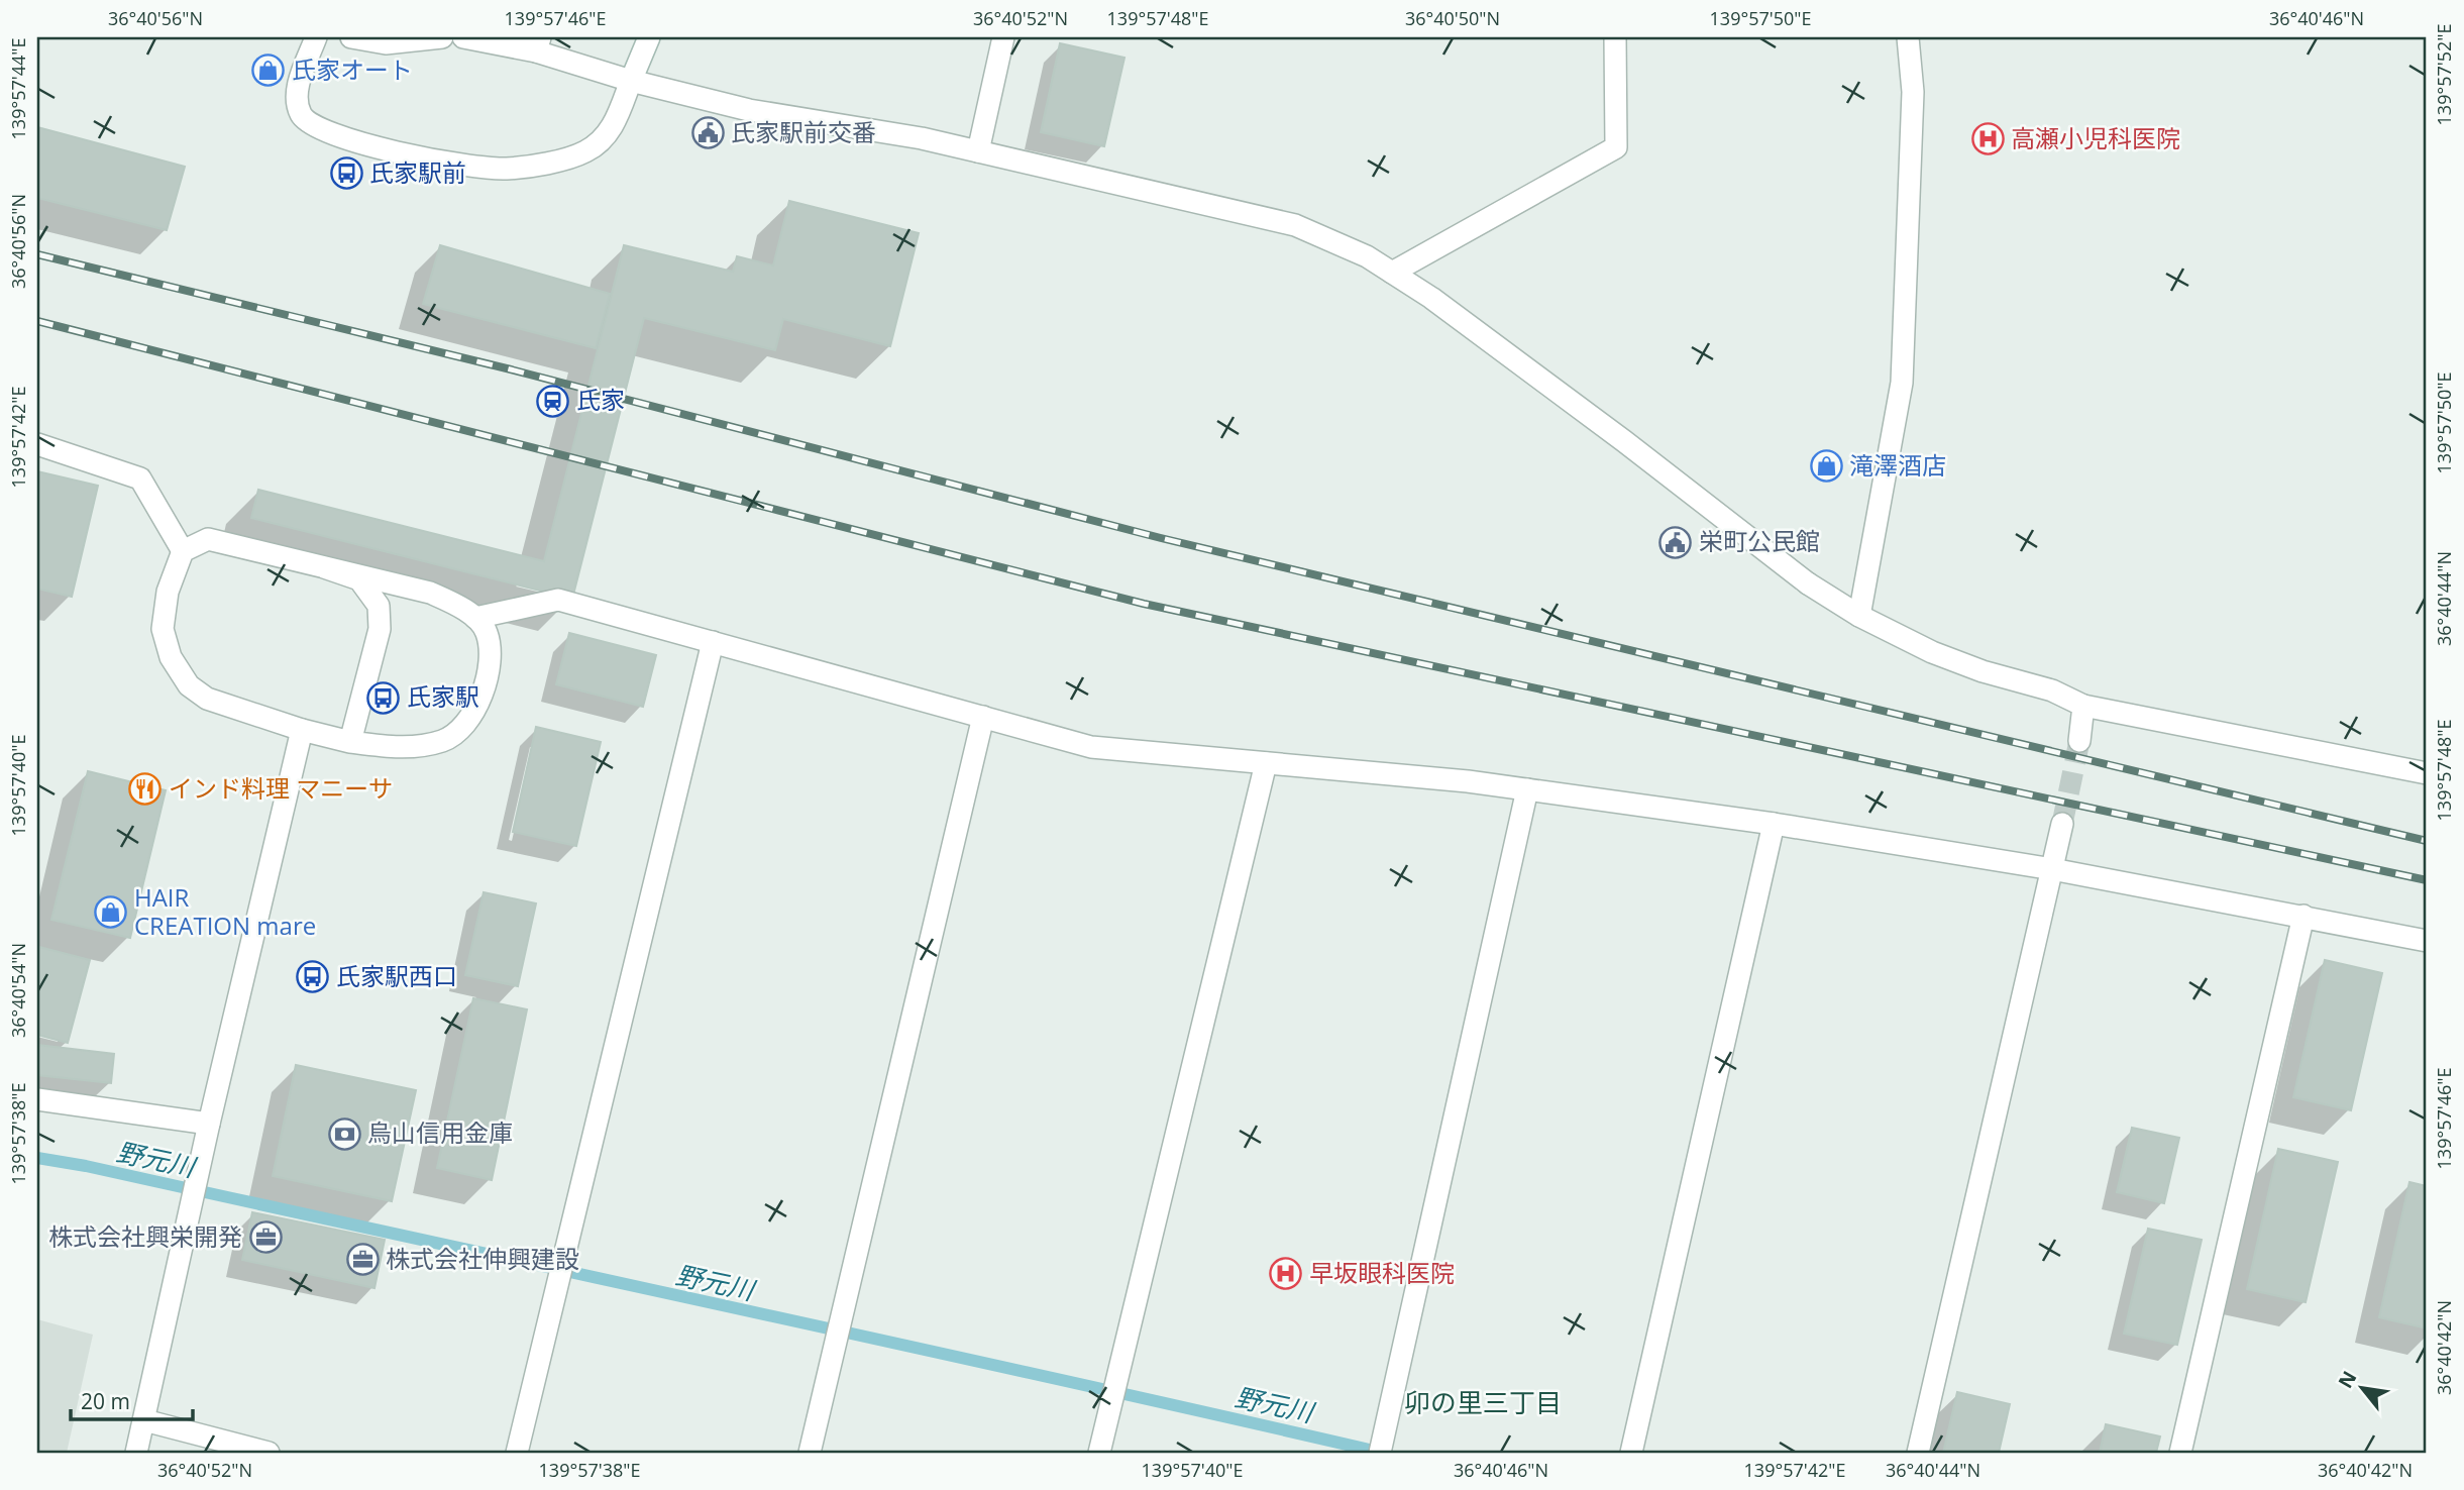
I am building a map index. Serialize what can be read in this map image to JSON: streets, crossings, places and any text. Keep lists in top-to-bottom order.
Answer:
{
  "districts": ["卯の里三丁目"],
  "water": ["野元川"],
  "places": {
    "shop": ["氏家オート", "滝澤酒店", "HAIR CREATION mare"],
    "public building": ["氏家駅前交番", "栄町公民館"],
    "hospital": ["高瀬小児科医院", "早坂眼科医院"],
    "bus stop": ["氏家駅前", "氏家駅", "氏家駅西口"],
    "station": ["氏家"],
    "restaurant": ["インド料理 マニーサ"],
    "bank": ["烏山信用金庫"],
    "office": ["株式会社興栄開発", "株式会社伸興建設"]
  },
  "scale_bar": "20 m",
  "north": "top left",
  "coordinates": [
    "36°40'56\"N",
    "139°57'46\"E",
    "36°40'52\"N",
    "139°57'48\"E",
    "36°40'50\"N",
    "139°57'50\"E",
    "36°40'46\"N",
    "139°57'52\"E",
    "139°57'44\"E",
    "139°57'42\"E",
    "36°40'44\"N",
    "139°57'40\"E",
    "36°40'54\"N",
    "139°57'38\"E",
    "36°40'42\"N"
  ]
}
